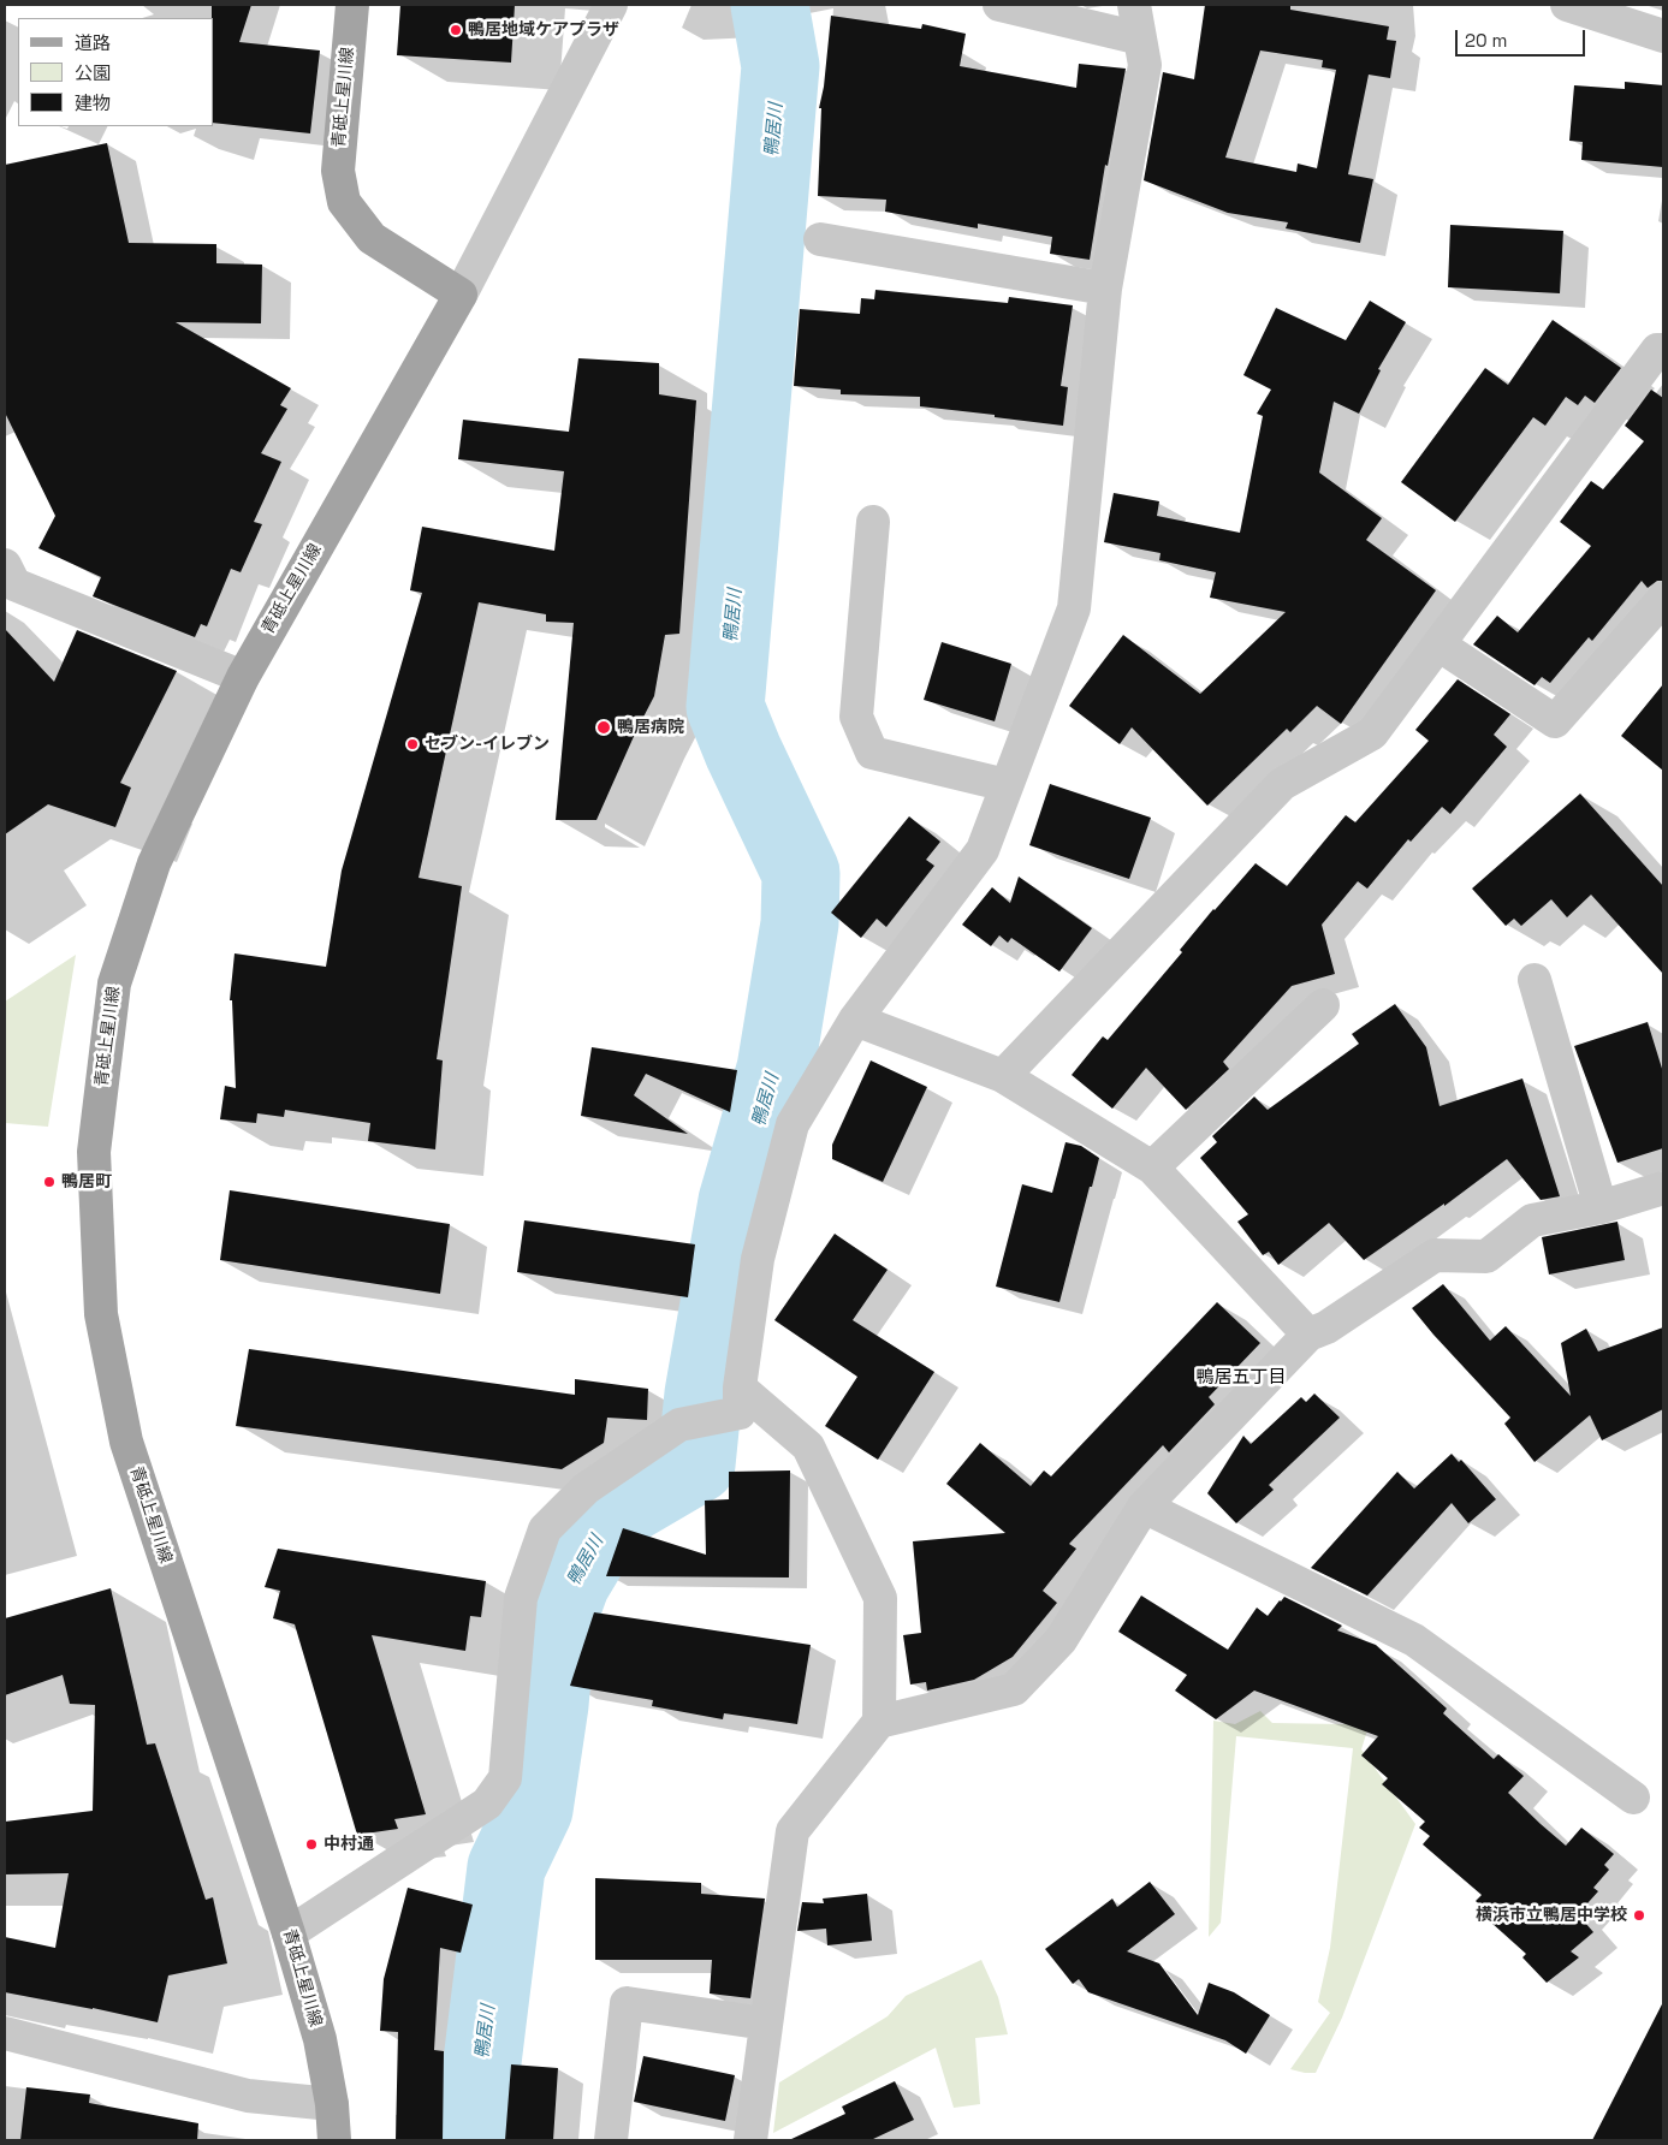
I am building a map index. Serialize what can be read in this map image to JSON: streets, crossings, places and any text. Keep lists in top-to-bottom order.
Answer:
{
  "streets": {
    "main road": ["青砥上星川線"]
  },
  "districts": ["鴨居五丁目"],
  "water": ["鴨居川"],
  "places": [
    "鴨居地域ケアプラザ",
    "鴨居病院",
    "セブン-イレブン",
    "鴨居町",
    "中村通",
    "横浜市立鴨居中学校"
  ],
  "legend": ["道路", "公園", "建物"],
  "scale_bar": "20 m"
}
